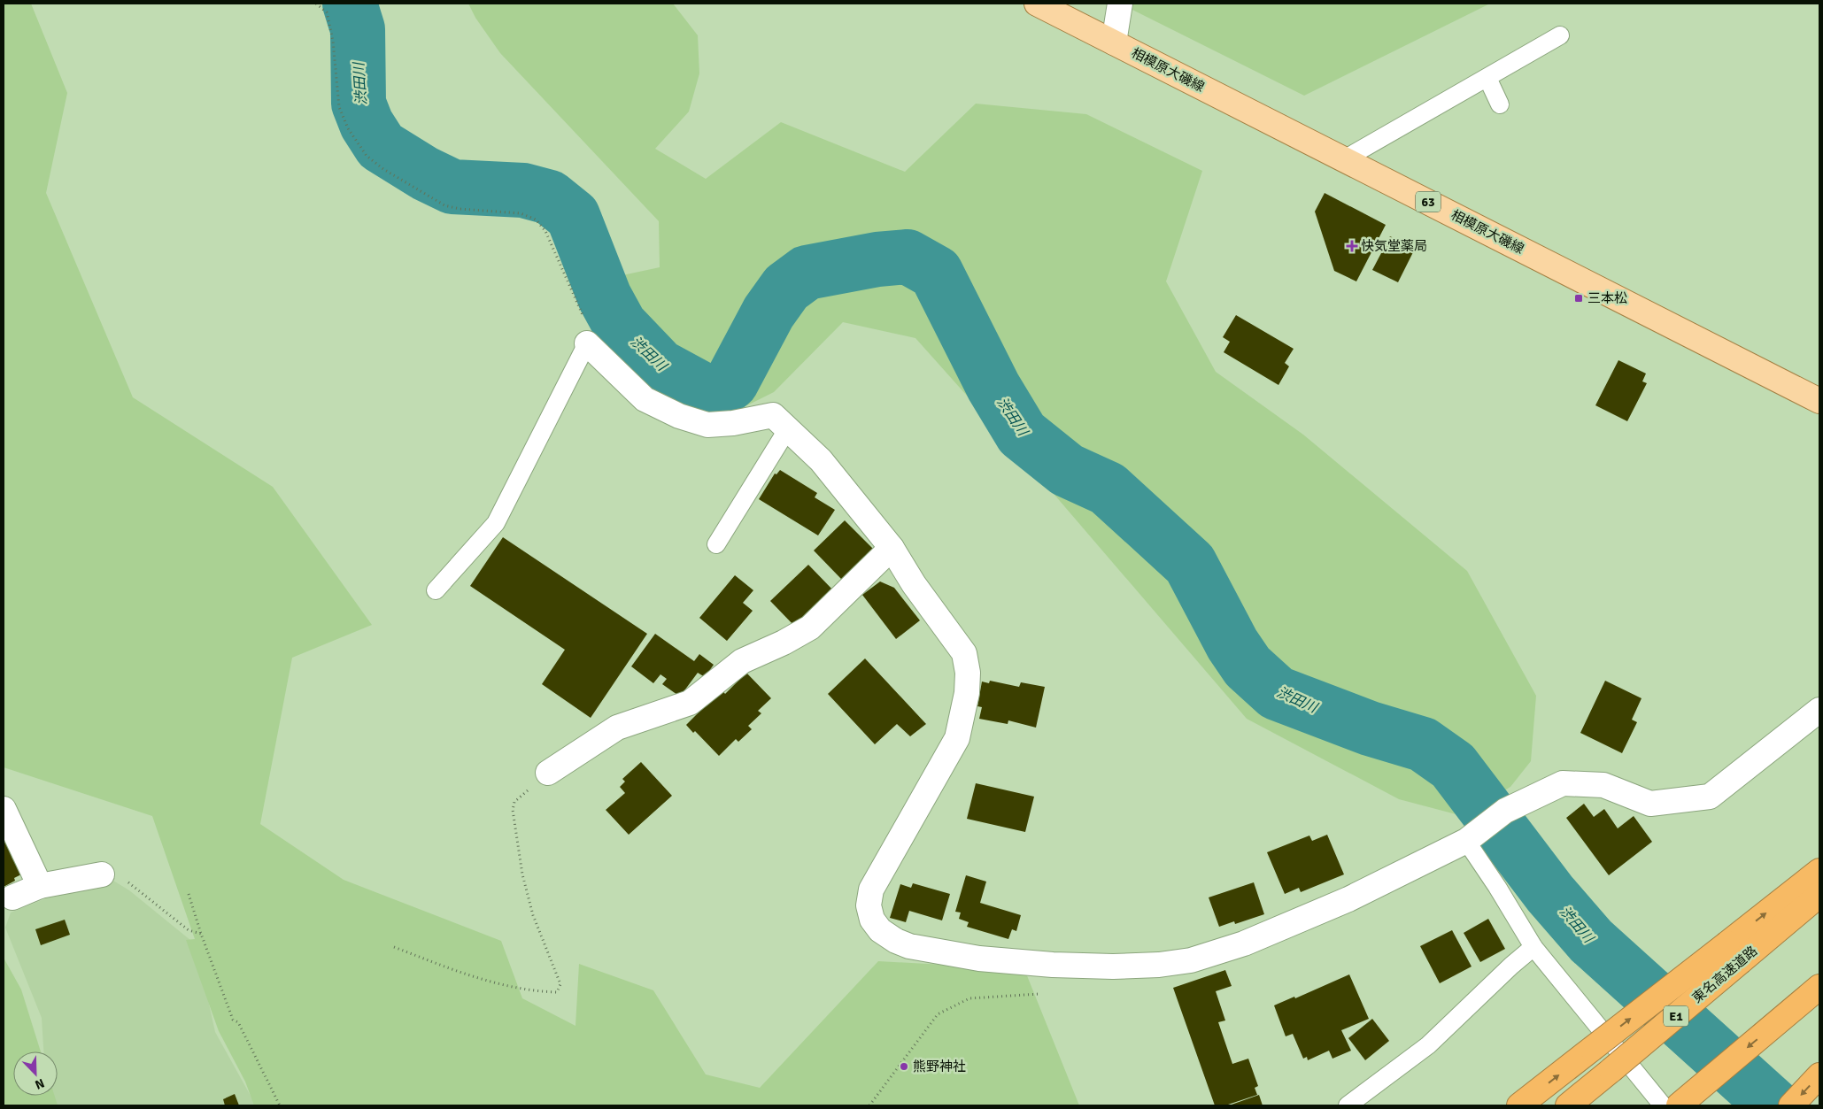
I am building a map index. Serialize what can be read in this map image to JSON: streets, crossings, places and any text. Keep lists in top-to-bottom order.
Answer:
{
  "streets": {
    "highway": ["東名高速道路", "E1"],
    "main road": ["相模原大磯線", "63"]
  },
  "water": ["渋田川"],
  "places": {
    "health": ["快気堂薬局"],
    "transit": ["三本松"],
    "other": ["熊野神社"]
  },
  "north": "bottom right"
}
